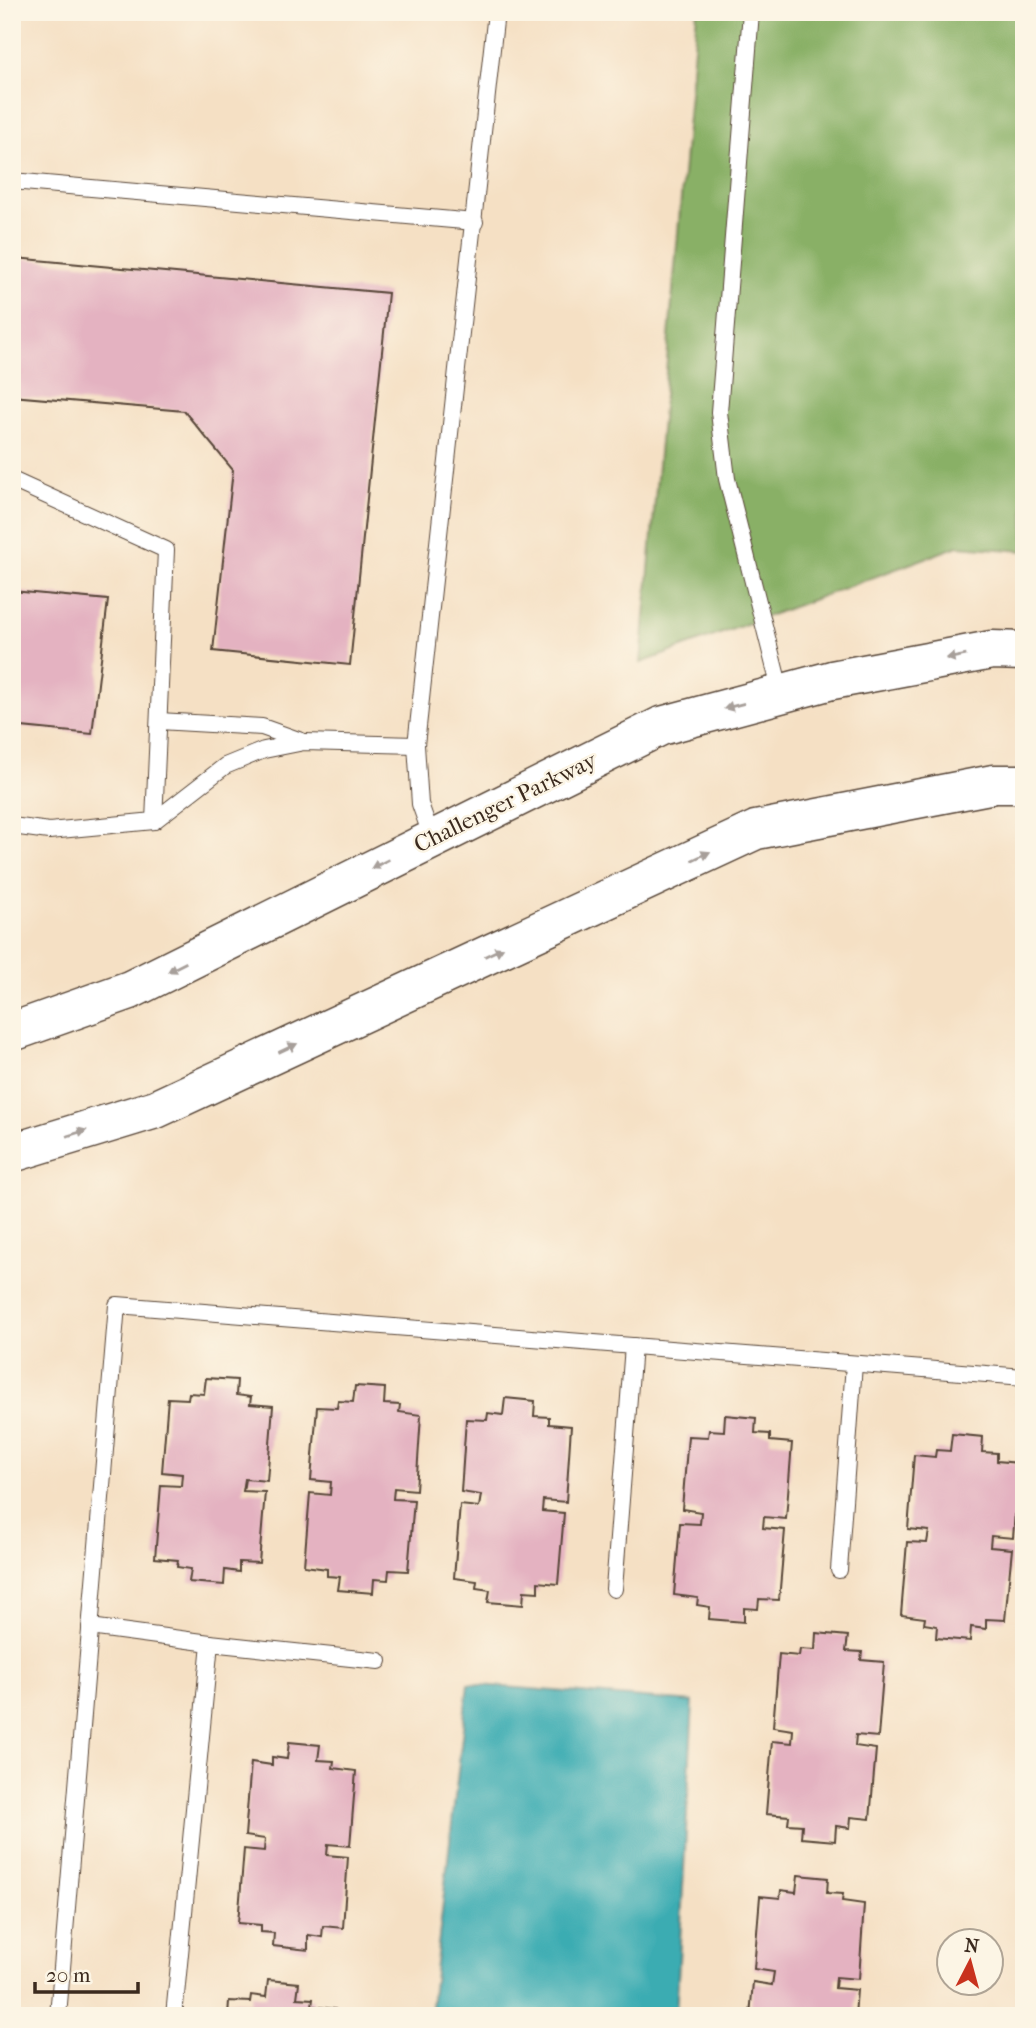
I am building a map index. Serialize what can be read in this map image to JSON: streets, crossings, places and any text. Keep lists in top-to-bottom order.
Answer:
{
  "streets": {
    "main road": ["Challenger Parkway"]
  },
  "scale_bar": "20 m",
  "north": "top"
}
